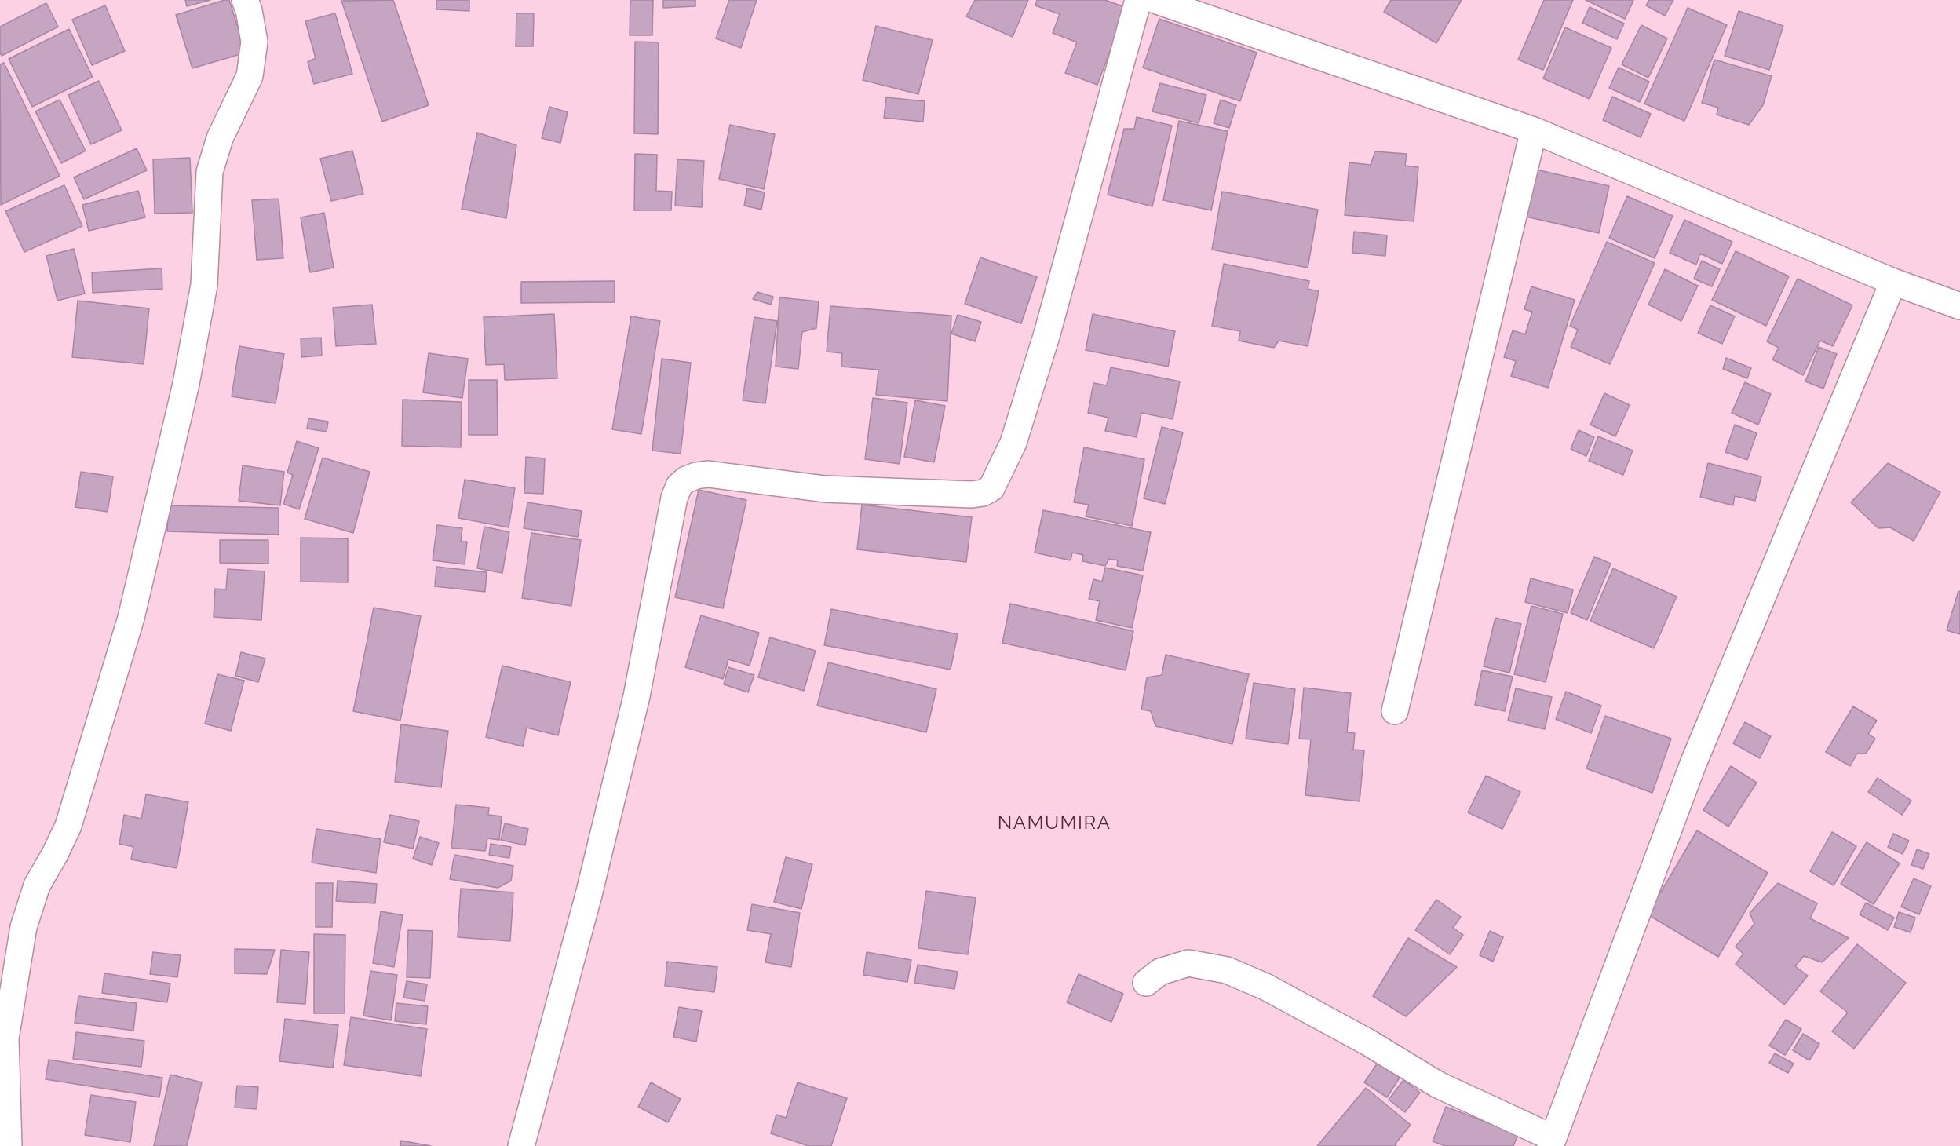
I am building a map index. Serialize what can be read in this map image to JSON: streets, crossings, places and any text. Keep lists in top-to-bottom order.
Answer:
{
  "districts": ["NAMUMIRA"]
}
